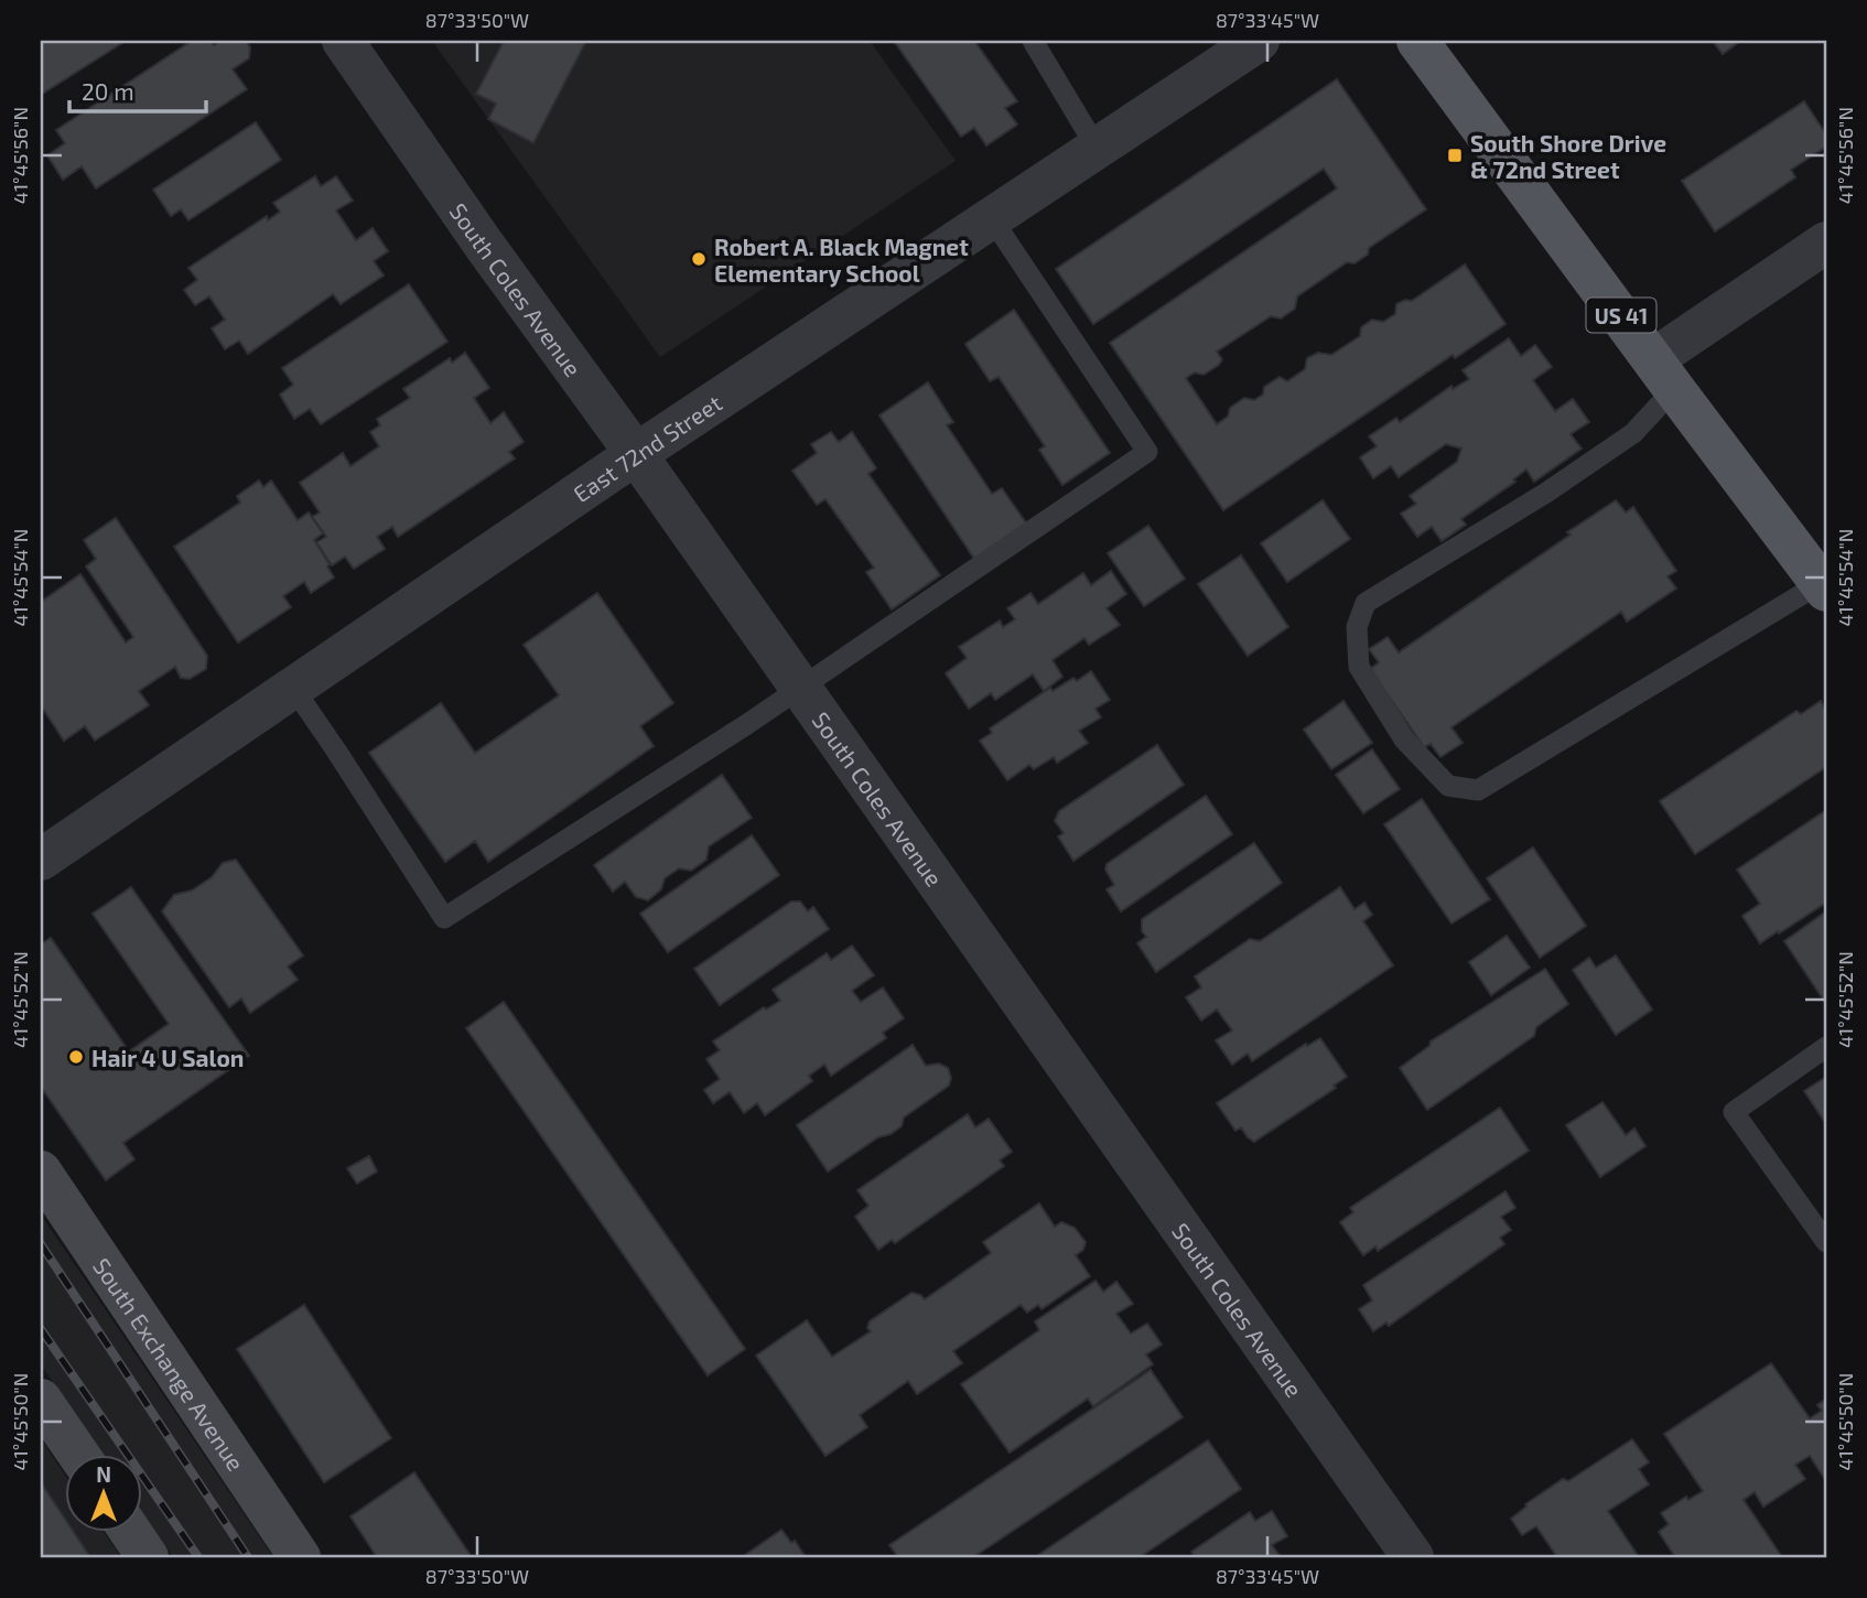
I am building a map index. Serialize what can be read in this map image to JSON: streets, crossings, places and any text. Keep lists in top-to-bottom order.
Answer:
{
  "streets": {
    "main road": ["US 41", "South Exchange Avenue"],
    "street": ["South Coles Avenue", "East 72nd Street"]
  },
  "crossings": [
    ["South Coles Avenue", "East 72nd Street"]
  ],
  "places": {
    "transit": ["South Shore Drive & 72nd Street"],
    "other": ["Robert A. Black Magnet Elementary School", "Hair 4 U Salon"]
  },
  "scale_bar": "20 m",
  "north": "top",
  "coordinates": [
    "87°33'50\"W",
    "87°33'45\"W",
    "41°45'56\"N",
    "41°45'54\"N",
    "41°45'52\"N",
    "41°45'50\"N"
  ]
}
